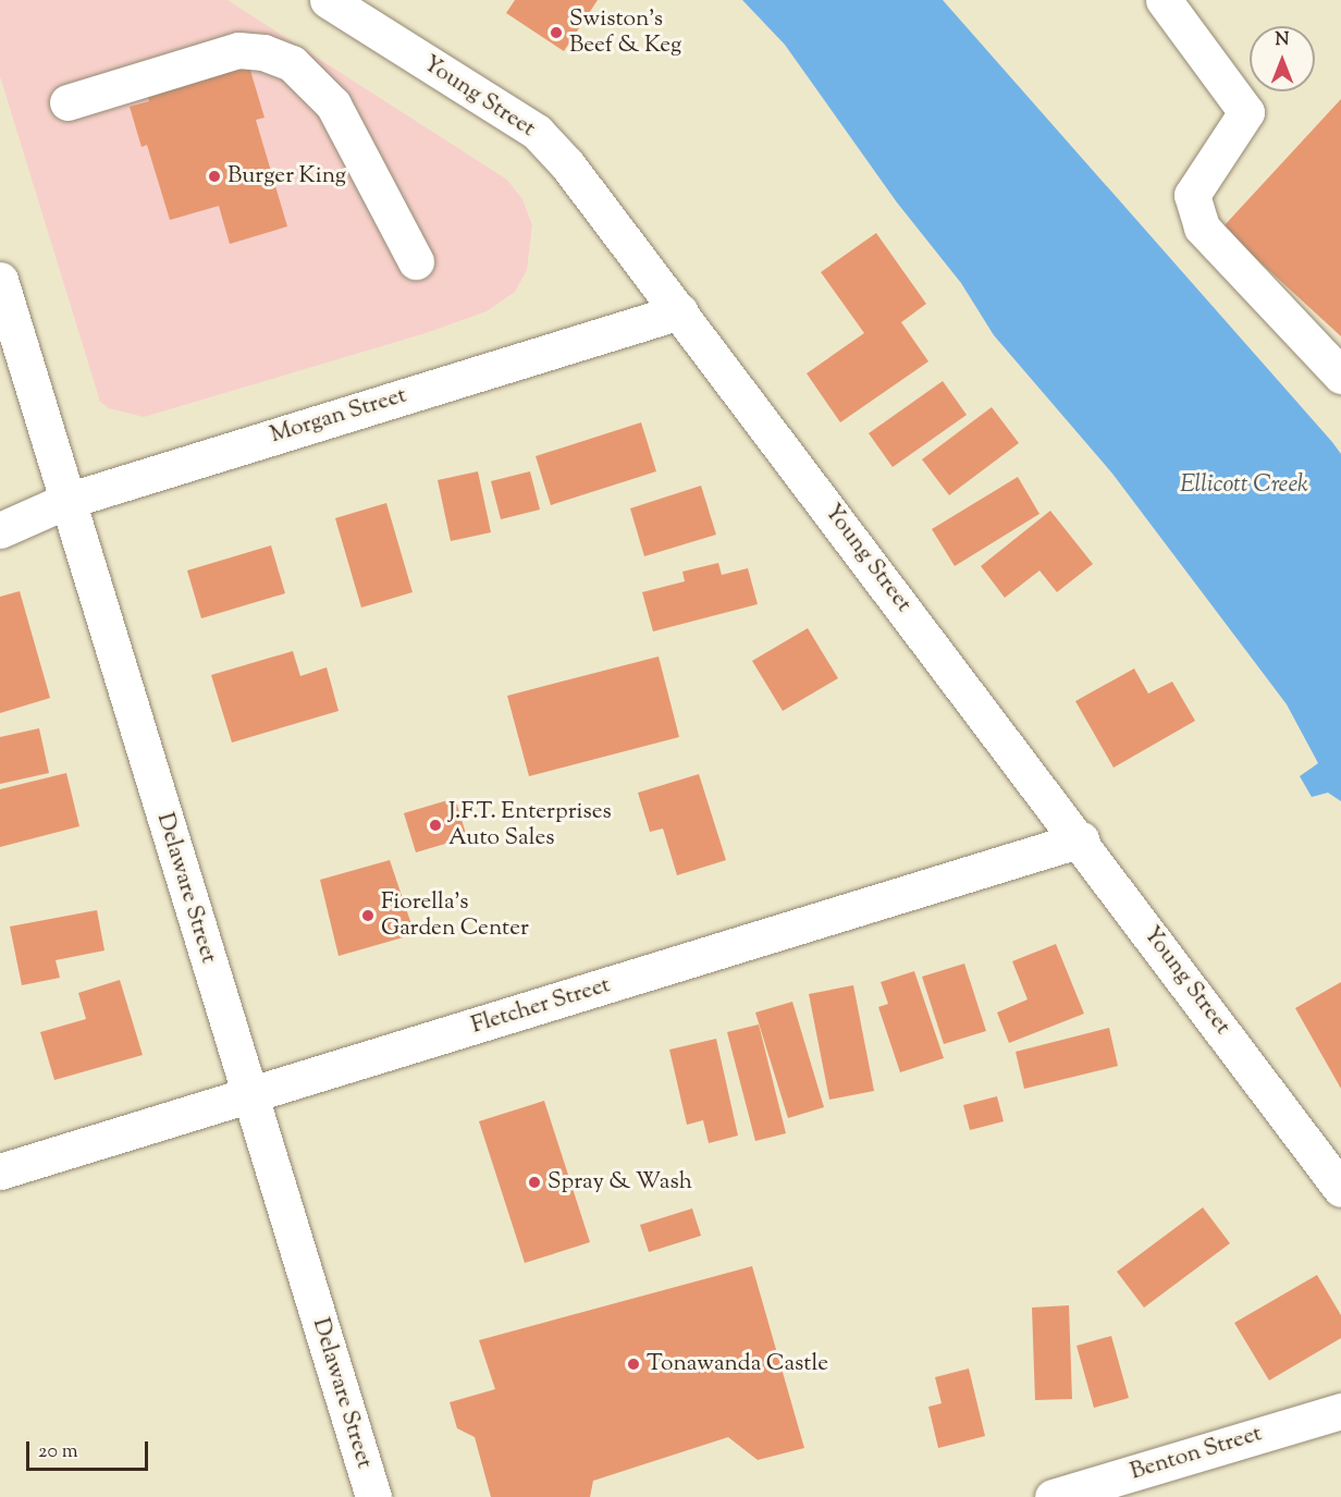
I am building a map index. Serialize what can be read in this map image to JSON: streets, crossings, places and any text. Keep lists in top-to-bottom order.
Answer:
{
  "streets": {
    "street": [
      "Young Street",
      "Morgan Street",
      "Delaware Street",
      "Fletcher Street",
      "Benton Street"
    ]
  },
  "crossings": [
    ["Young Street", "Morgan Street"],
    ["Young Street", "Fletcher Street"],
    ["Morgan Street", "Delaware Street"],
    ["Delaware Street", "Fletcher Street"]
  ],
  "water": ["Ellicott Creek"],
  "places": [
    "Swiston's Beef & Keg",
    "Burger King",
    "J.F.T. Enterprises Auto Sales",
    "Fiorella's Garden Center",
    "Spray & Wash",
    "Tonawanda Castle"
  ],
  "scale_bar": "20 m",
  "north": "top"
}
